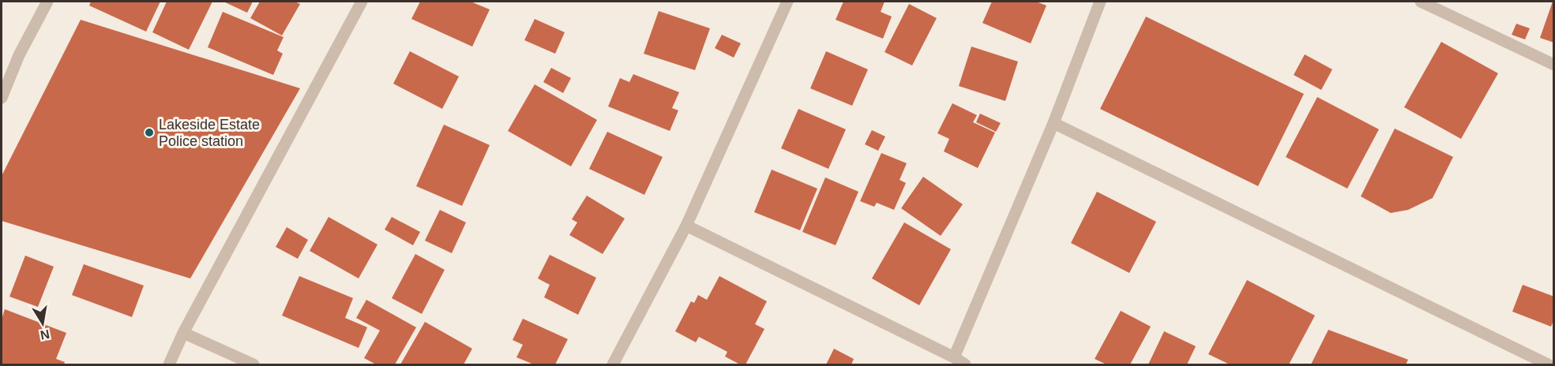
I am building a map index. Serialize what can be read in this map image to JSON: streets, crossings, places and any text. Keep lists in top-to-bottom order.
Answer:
{
  "places": ["Lakeside Estate Police station"],
  "north": "bottom"
}
